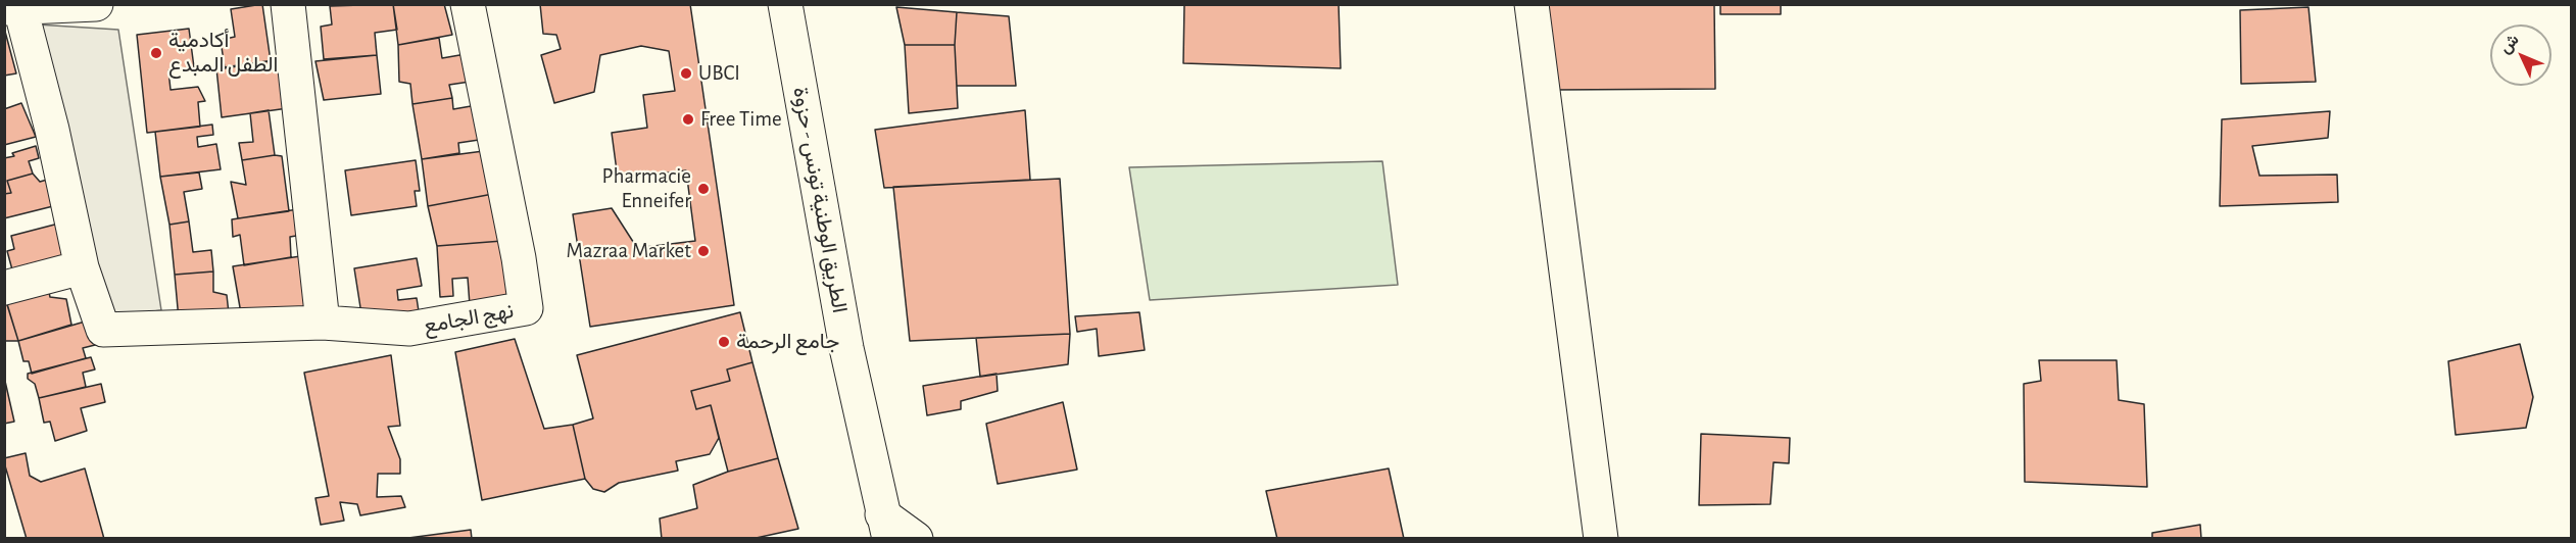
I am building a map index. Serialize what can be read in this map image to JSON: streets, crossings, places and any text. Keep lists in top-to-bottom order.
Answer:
{
  "streets": {
    "street": ["الطريق الوطنية تونس - حزوة", "نهج الجامع"]
  },
  "places": [
    "أكادمية الطفل المبدع",
    "UBCI",
    "Free Time",
    "Pharmacie Enneifer",
    "Mazraa Market",
    "جامع الرحمة"
  ],
  "north": "top left"
}
